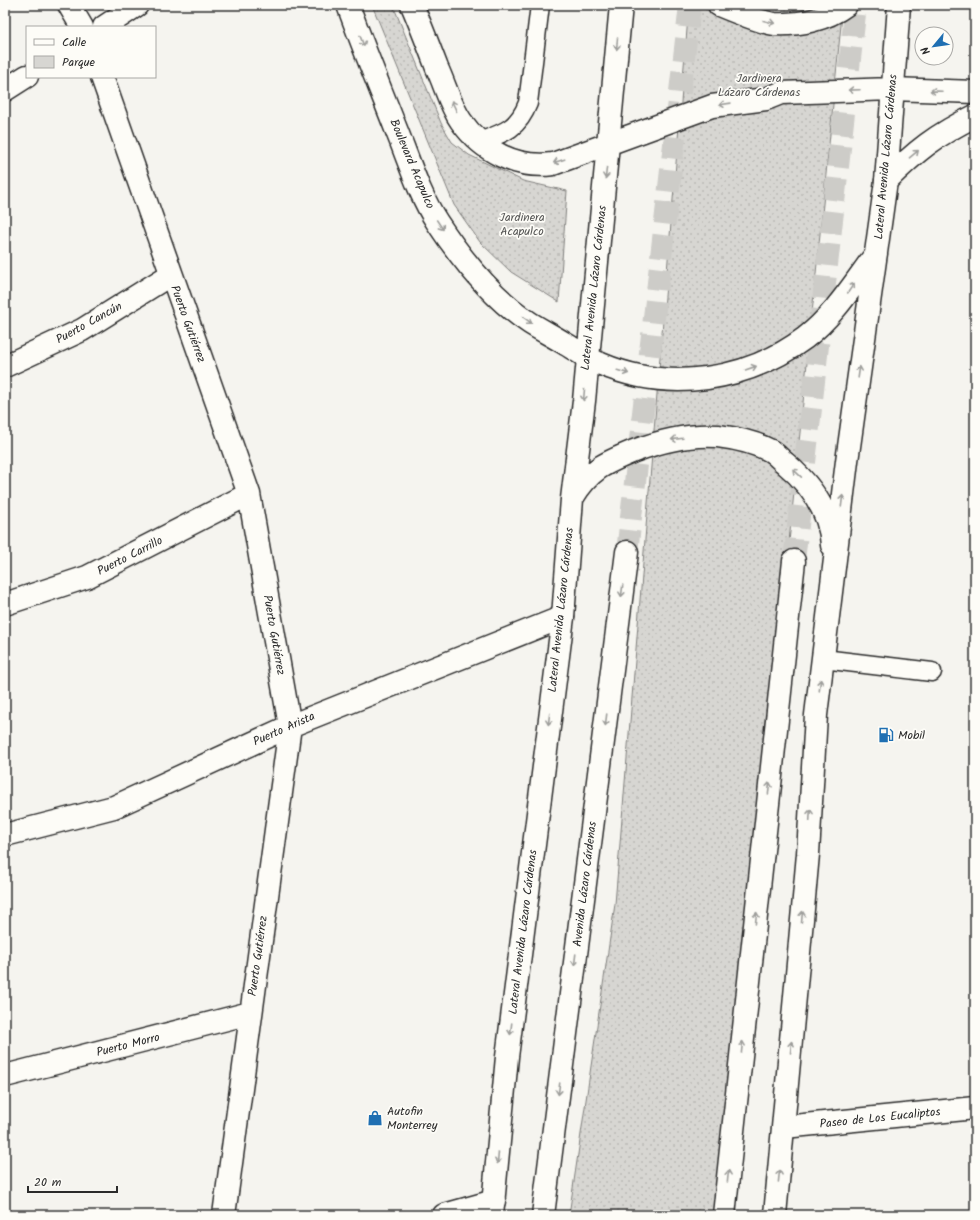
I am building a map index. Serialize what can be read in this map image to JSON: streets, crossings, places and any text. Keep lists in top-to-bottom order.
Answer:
{
  "streets": {
    "main road": [
      "Lateral Avenida Lázaro Cárdenas",
      "Boulevard Acapulco",
      "Puerto Cancún",
      "Puerto Gutiérrez",
      "Puerto Carrillo",
      "Puerto Arista",
      "Avenida Lázaro Cárdenas",
      "Puerto Morro",
      "Paseo de Los Eucaliptos"
    ]
  },
  "crossings": [
    ["Lateral Avenida Lázaro Cárdenas", "Boulevard Acapulco"],
    ["Lateral Avenida Lázaro Cárdenas", "Puerto Arista"],
    ["Lateral Avenida Lázaro Cárdenas", "Paseo de Los Eucaliptos"],
    ["Puerto Cancún", "Puerto Gutiérrez"],
    ["Puerto Gutiérrez", "Puerto Carrillo"],
    ["Puerto Gutiérrez", "Puerto Arista"],
    ["Puerto Gutiérrez", "Puerto Morro"]
  ],
  "parks": ["Jardinera Lázaro Cárdenas", "Jardinera Acapulco"],
  "places": {
    "fuel station": ["Mobil"],
    "shop": ["Autofin Monterrey"]
  },
  "legend": ["Calle", "Parque"],
  "scale_bar": "20 m",
  "north": "bottom left"
}
